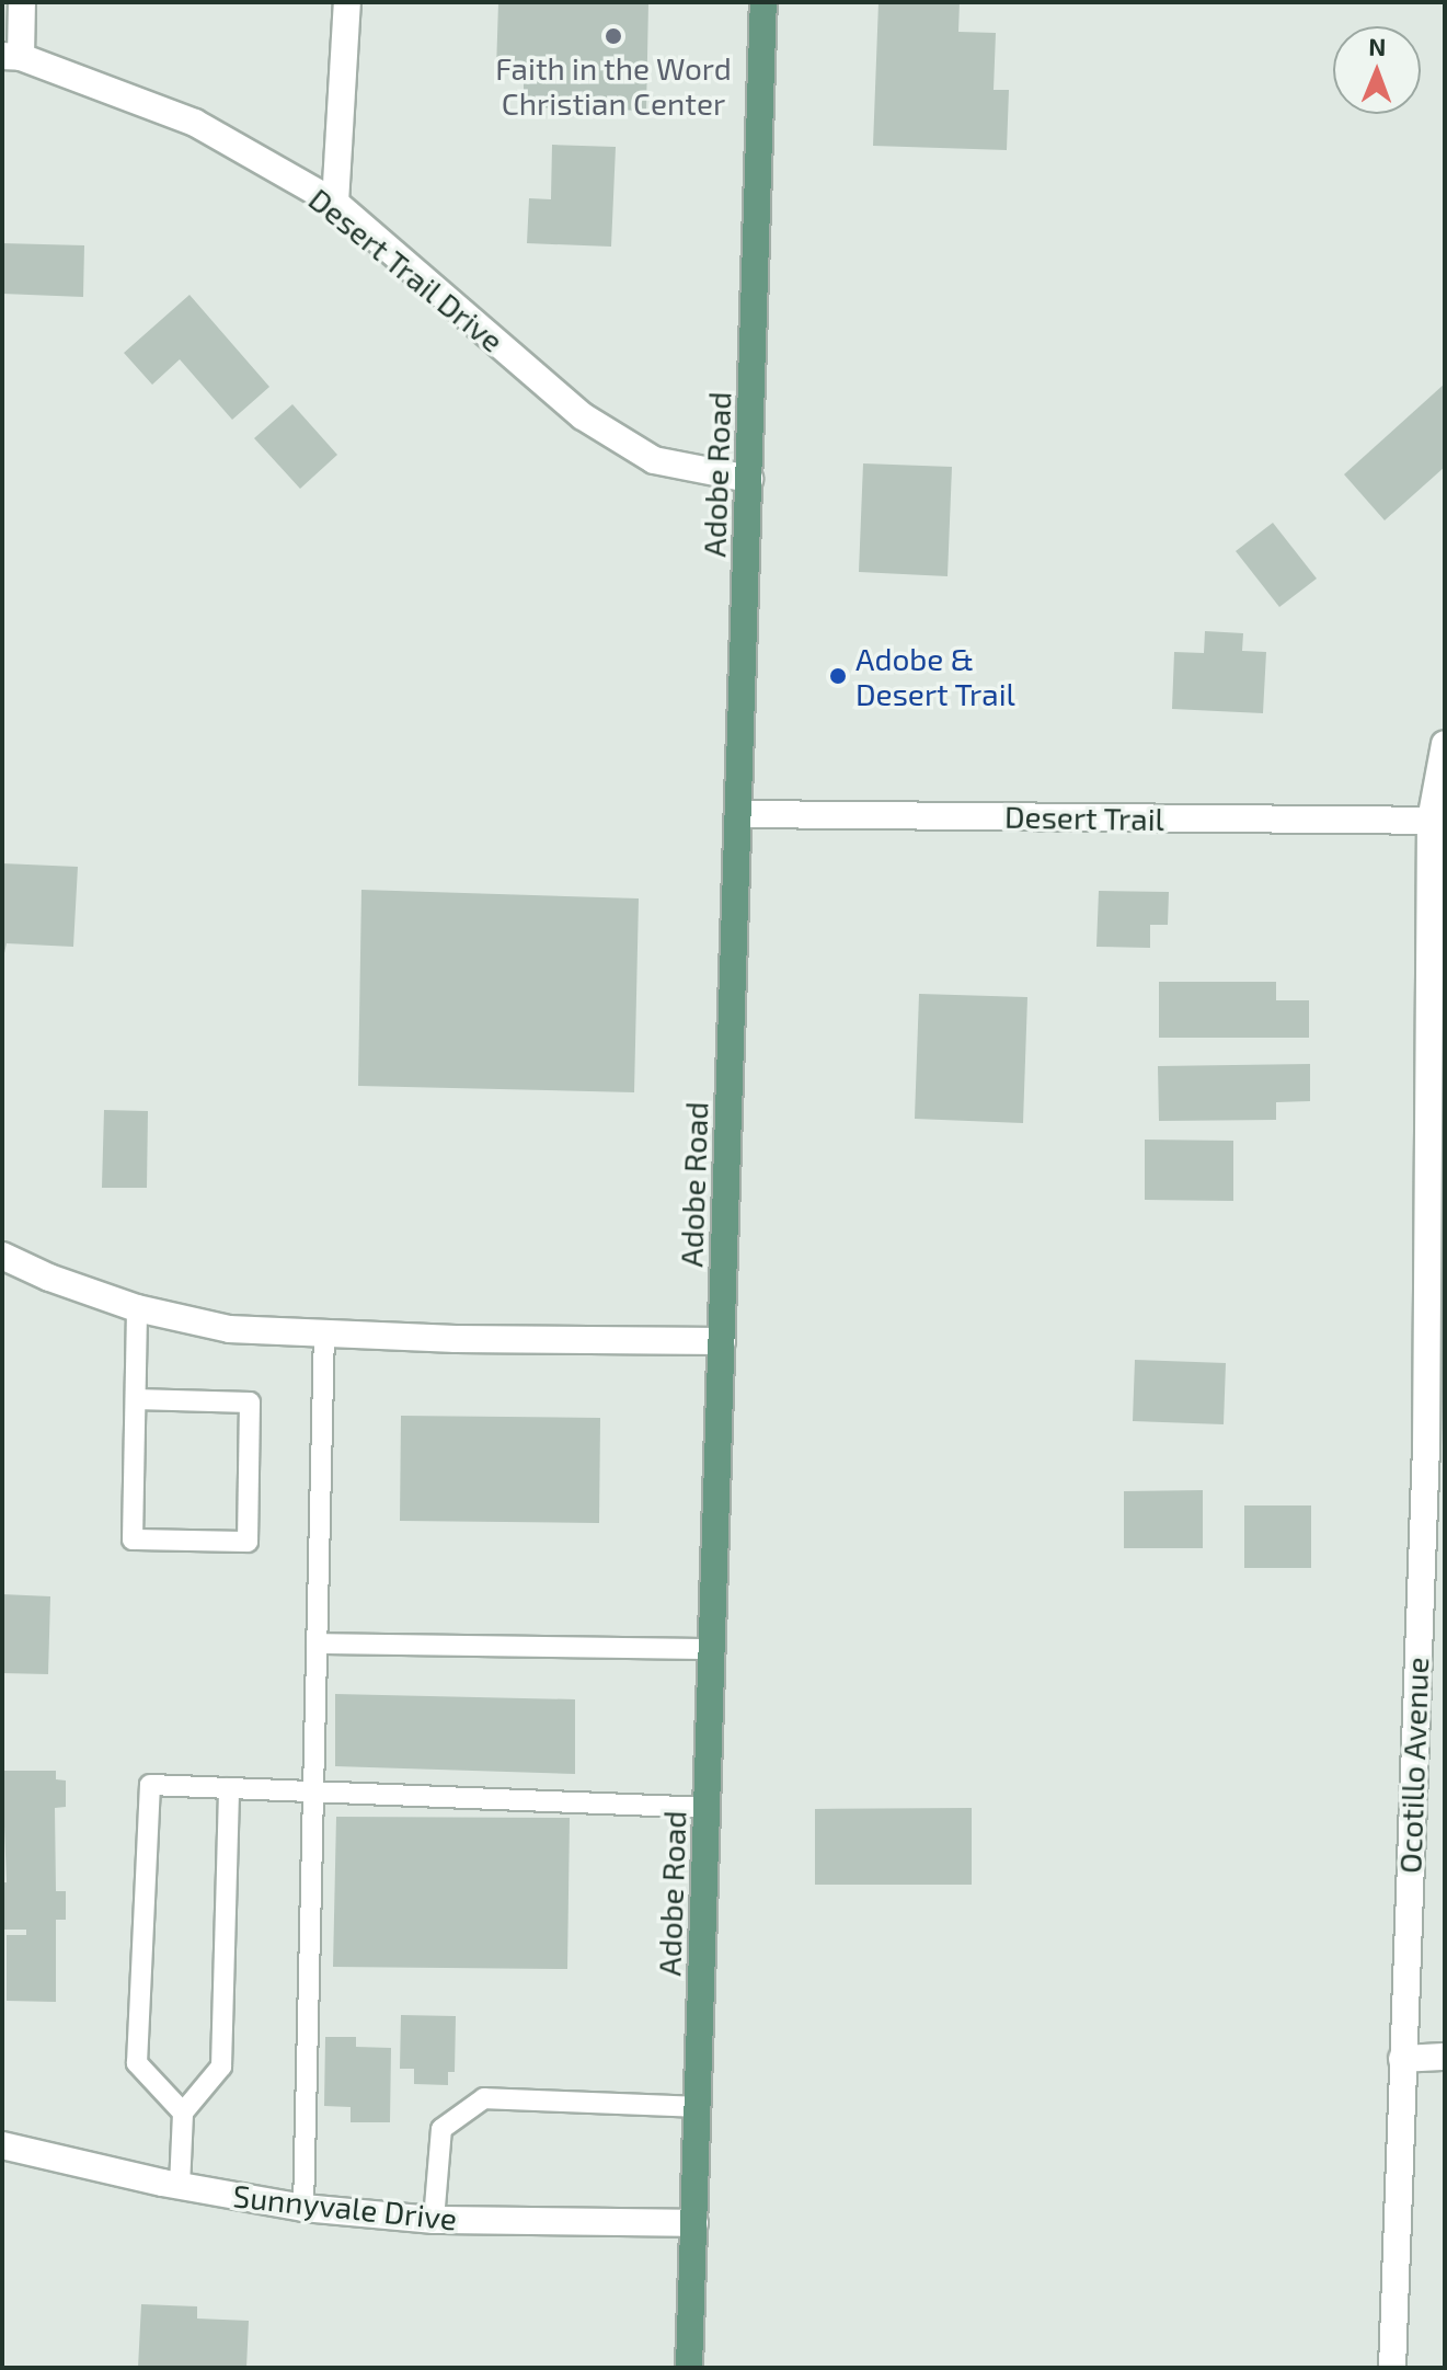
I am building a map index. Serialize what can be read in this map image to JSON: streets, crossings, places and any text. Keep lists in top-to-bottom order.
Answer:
{
  "streets": {
    "main road": ["Adobe Road"],
    "street": [
      "Desert Trail Drive",
      "Desert Trail",
      "Ocotillo Avenue",
      "Sunnyvale Drive"
    ]
  },
  "crossings": [
    ["Desert Trail Drive", "Adobe Road"],
    ["Adobe Road", "Desert Trail"],
    ["Adobe Road", "Sunnyvale Drive"],
    ["Desert Trail", "Ocotillo Avenue"]
  ],
  "places": ["Faith in the Word Christian Center", "Adobe & Desert Trail"],
  "north": "top"
}
